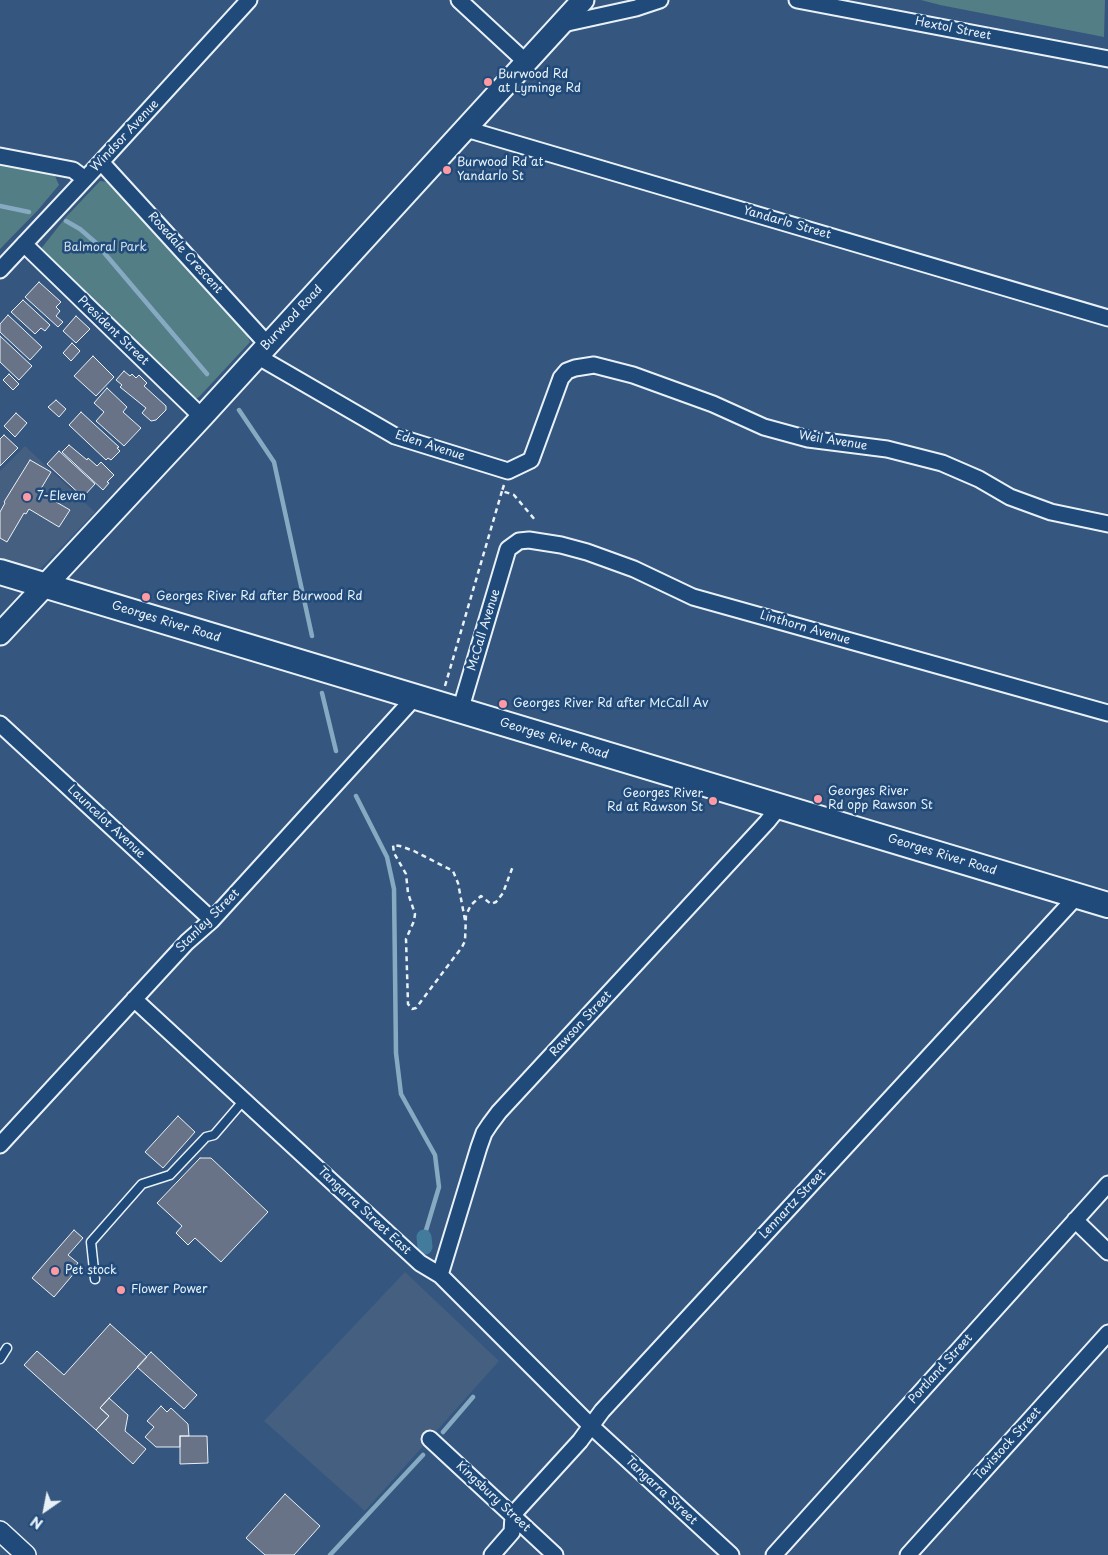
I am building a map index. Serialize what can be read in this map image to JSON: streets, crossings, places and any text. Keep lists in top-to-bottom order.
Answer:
{
  "streets": {
    "main road": ["Burwood Road", "Georges River Road"],
    "street": [
      "Hextol Street",
      "Windsor Avenue",
      "Yandarlo Street",
      "Rosedale Crescent",
      "President Street",
      "Weil Avenue",
      "Eden Avenue",
      "Linthorn Avenue",
      "McCall Avenue",
      "Launcelot Avenue",
      "Stanley Street",
      "Rawson Street",
      "Lennartz Street",
      "Tangarra Street East",
      "Portland Street",
      "Tavistock Street",
      "Tangarra Street",
      "Kingsbury Street"
    ]
  },
  "crossings": [
    ["Windsor Avenue", "Rosedale Crescent"],
    ["Windsor Avenue", "President Street"],
    ["Yandarlo Street", "Burwood Road"],
    ["Rosedale Crescent", "Burwood Road"],
    ["Rosedale Crescent", "Eden Avenue"],
    ["Burwood Road", "President Street"],
    ["Burwood Road", "Eden Avenue"],
    ["Burwood Road", "Georges River Road"],
    ["Weil Avenue", "Eden Avenue"],
    ["Georges River Road", "McCall Avenue"],
    ["Georges River Road", "Stanley Street"],
    ["Georges River Road", "Rawson Street"],
    ["Georges River Road", "Lennartz Street"],
    ["Linthorn Avenue", "McCall Avenue"],
    ["Launcelot Avenue", "Stanley Street"],
    ["Stanley Street", "Tangarra Street East"],
    ["Rawson Street", "Tangarra Street East"],
    ["Lennartz Street", "Tangarra Street East"],
    ["Lennartz Street", "Tangarra Street"],
    ["Lennartz Street", "Kingsbury Street"],
    ["Tangarra Street East", "Tangarra Street"]
  ],
  "parks": ["Balmoral Park"],
  "places": [
    "Burwood Rd at Lyminge Rd",
    "Burwood Rd at Yandarlo St",
    "7-Eleven",
    "Georges River Rd after Burwood Rd",
    "Georges River Rd after McCall Av",
    "Georges River Rd opp Rawson St",
    "Georges River Rd at Rawson St",
    "Pet stock",
    "Flower Power"
  ],
  "north": "bottom left"
}
